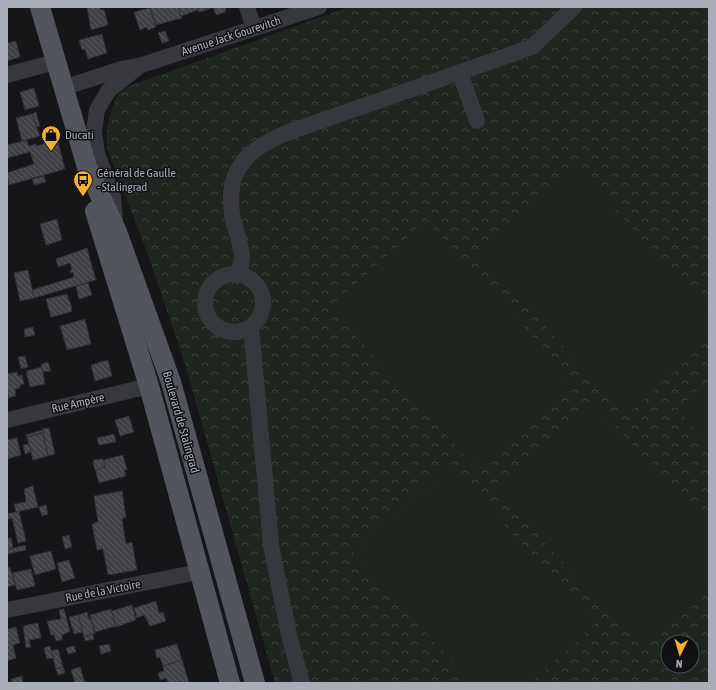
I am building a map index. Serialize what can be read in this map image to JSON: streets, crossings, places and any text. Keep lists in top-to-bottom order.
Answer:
{
  "streets": {
    "main road": ["Boulevard de Stalingrad"],
    "street": ["Avenue Jack Gourevitch", "Rue Ampère", "Rue de la Victoire"]
  },
  "crossings": [
    ["Avenue Jack Gourevitch", "Boulevard de Stalingrad"],
    ["Rue Ampère", "Boulevard de Stalingrad"],
    ["Boulevard de Stalingrad", "Rue de la Victoire"]
  ],
  "places": {
    "shop": ["Ducati"],
    "bus stop": ["Général de Gaulle - Stalingrad"]
  },
  "north": "bottom"
}
